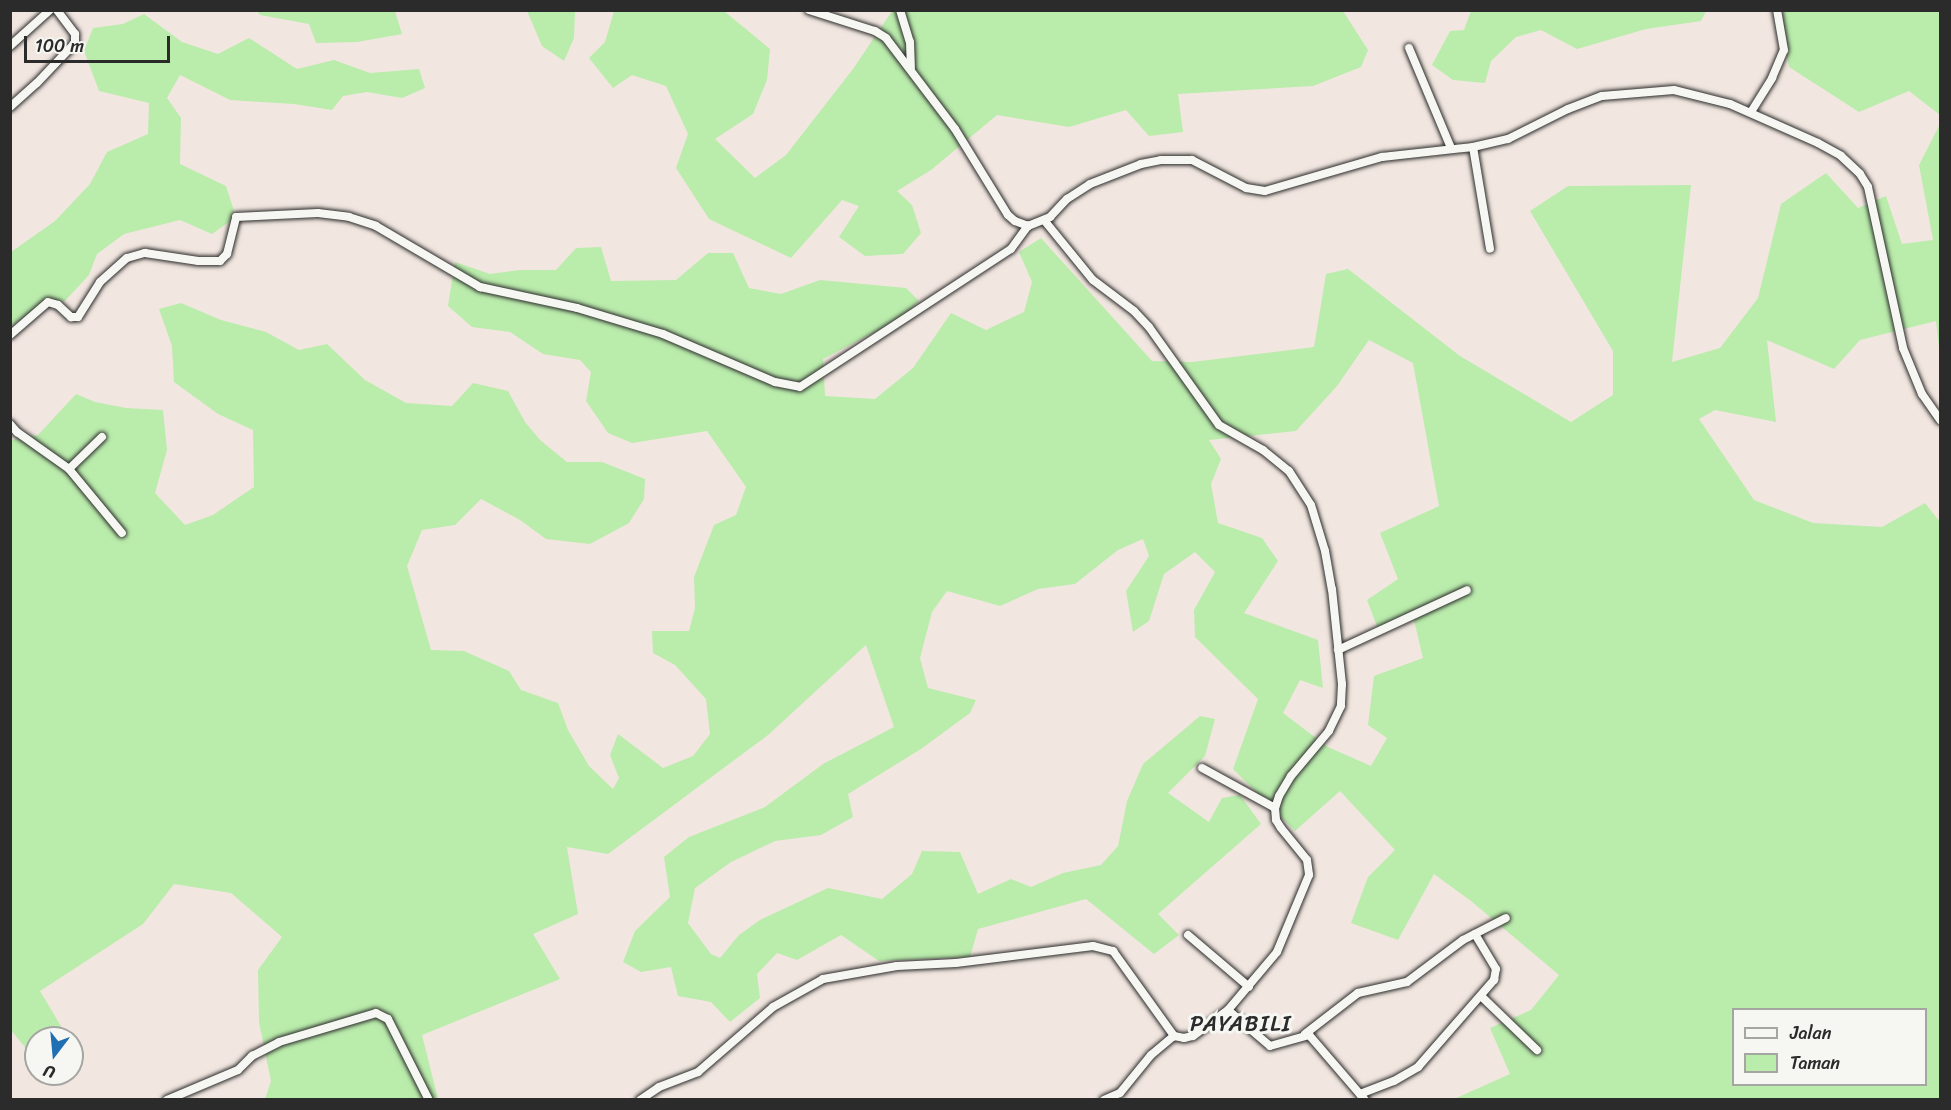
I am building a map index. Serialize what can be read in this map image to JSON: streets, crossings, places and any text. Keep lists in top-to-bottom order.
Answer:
{
  "districts": ["PAYABILI"],
  "legend": ["Jalan", "Taman"],
  "scale_bar": "100 m",
  "north": "bottom"
}
